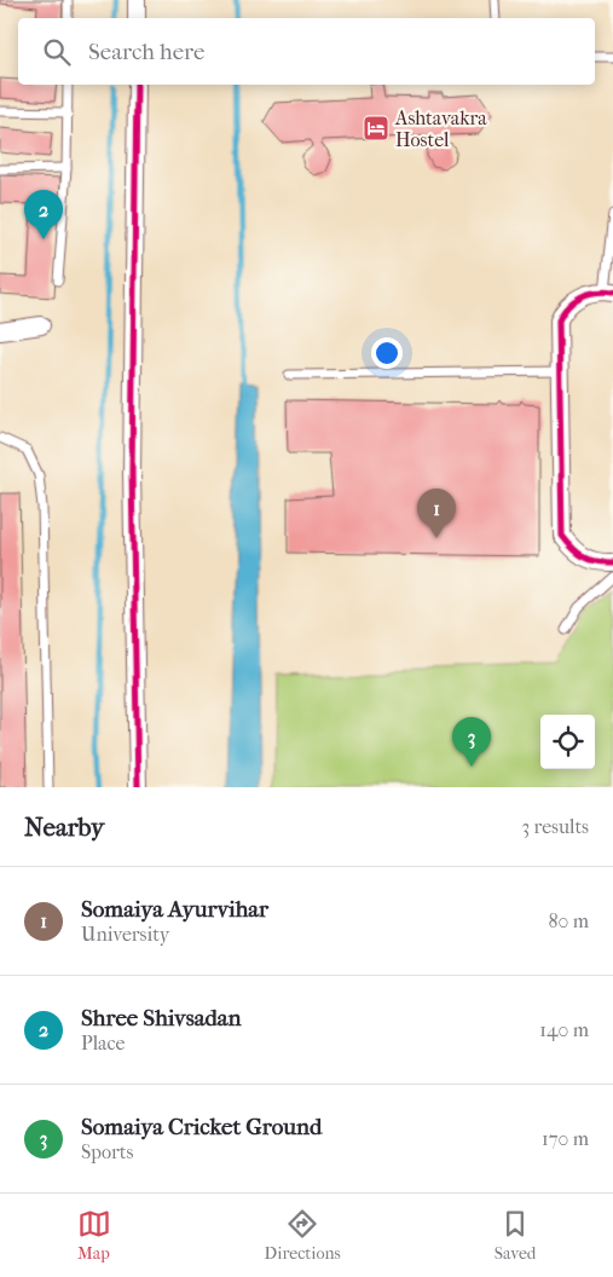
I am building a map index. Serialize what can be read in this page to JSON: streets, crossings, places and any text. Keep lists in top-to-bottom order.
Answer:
{
  "places": {
    "hotel": ["Ashtavakra Hostel"]
  },
  "page": {
    "search": "Search here",
    "pins": ["2", "1", "3"],
    "heading": ["Nearby", "3 results"],
    "list": [
      {
        "mark": "1",
        "name": "Somaiya Ayurvihar",
        "note": "University",
        "value": "80 m"
      },
      {
        "mark": "2",
        "name": "Shree Shivsadan",
        "note": "Place",
        "value": "140 m"
      },
      {
        "mark": "3",
        "name": "Somaiya Cricket Ground",
        "note": "Sports",
        "value": "170 m"
      }
    ],
    "nav": ["Map", "Directions", "Saved"]
  }
}
